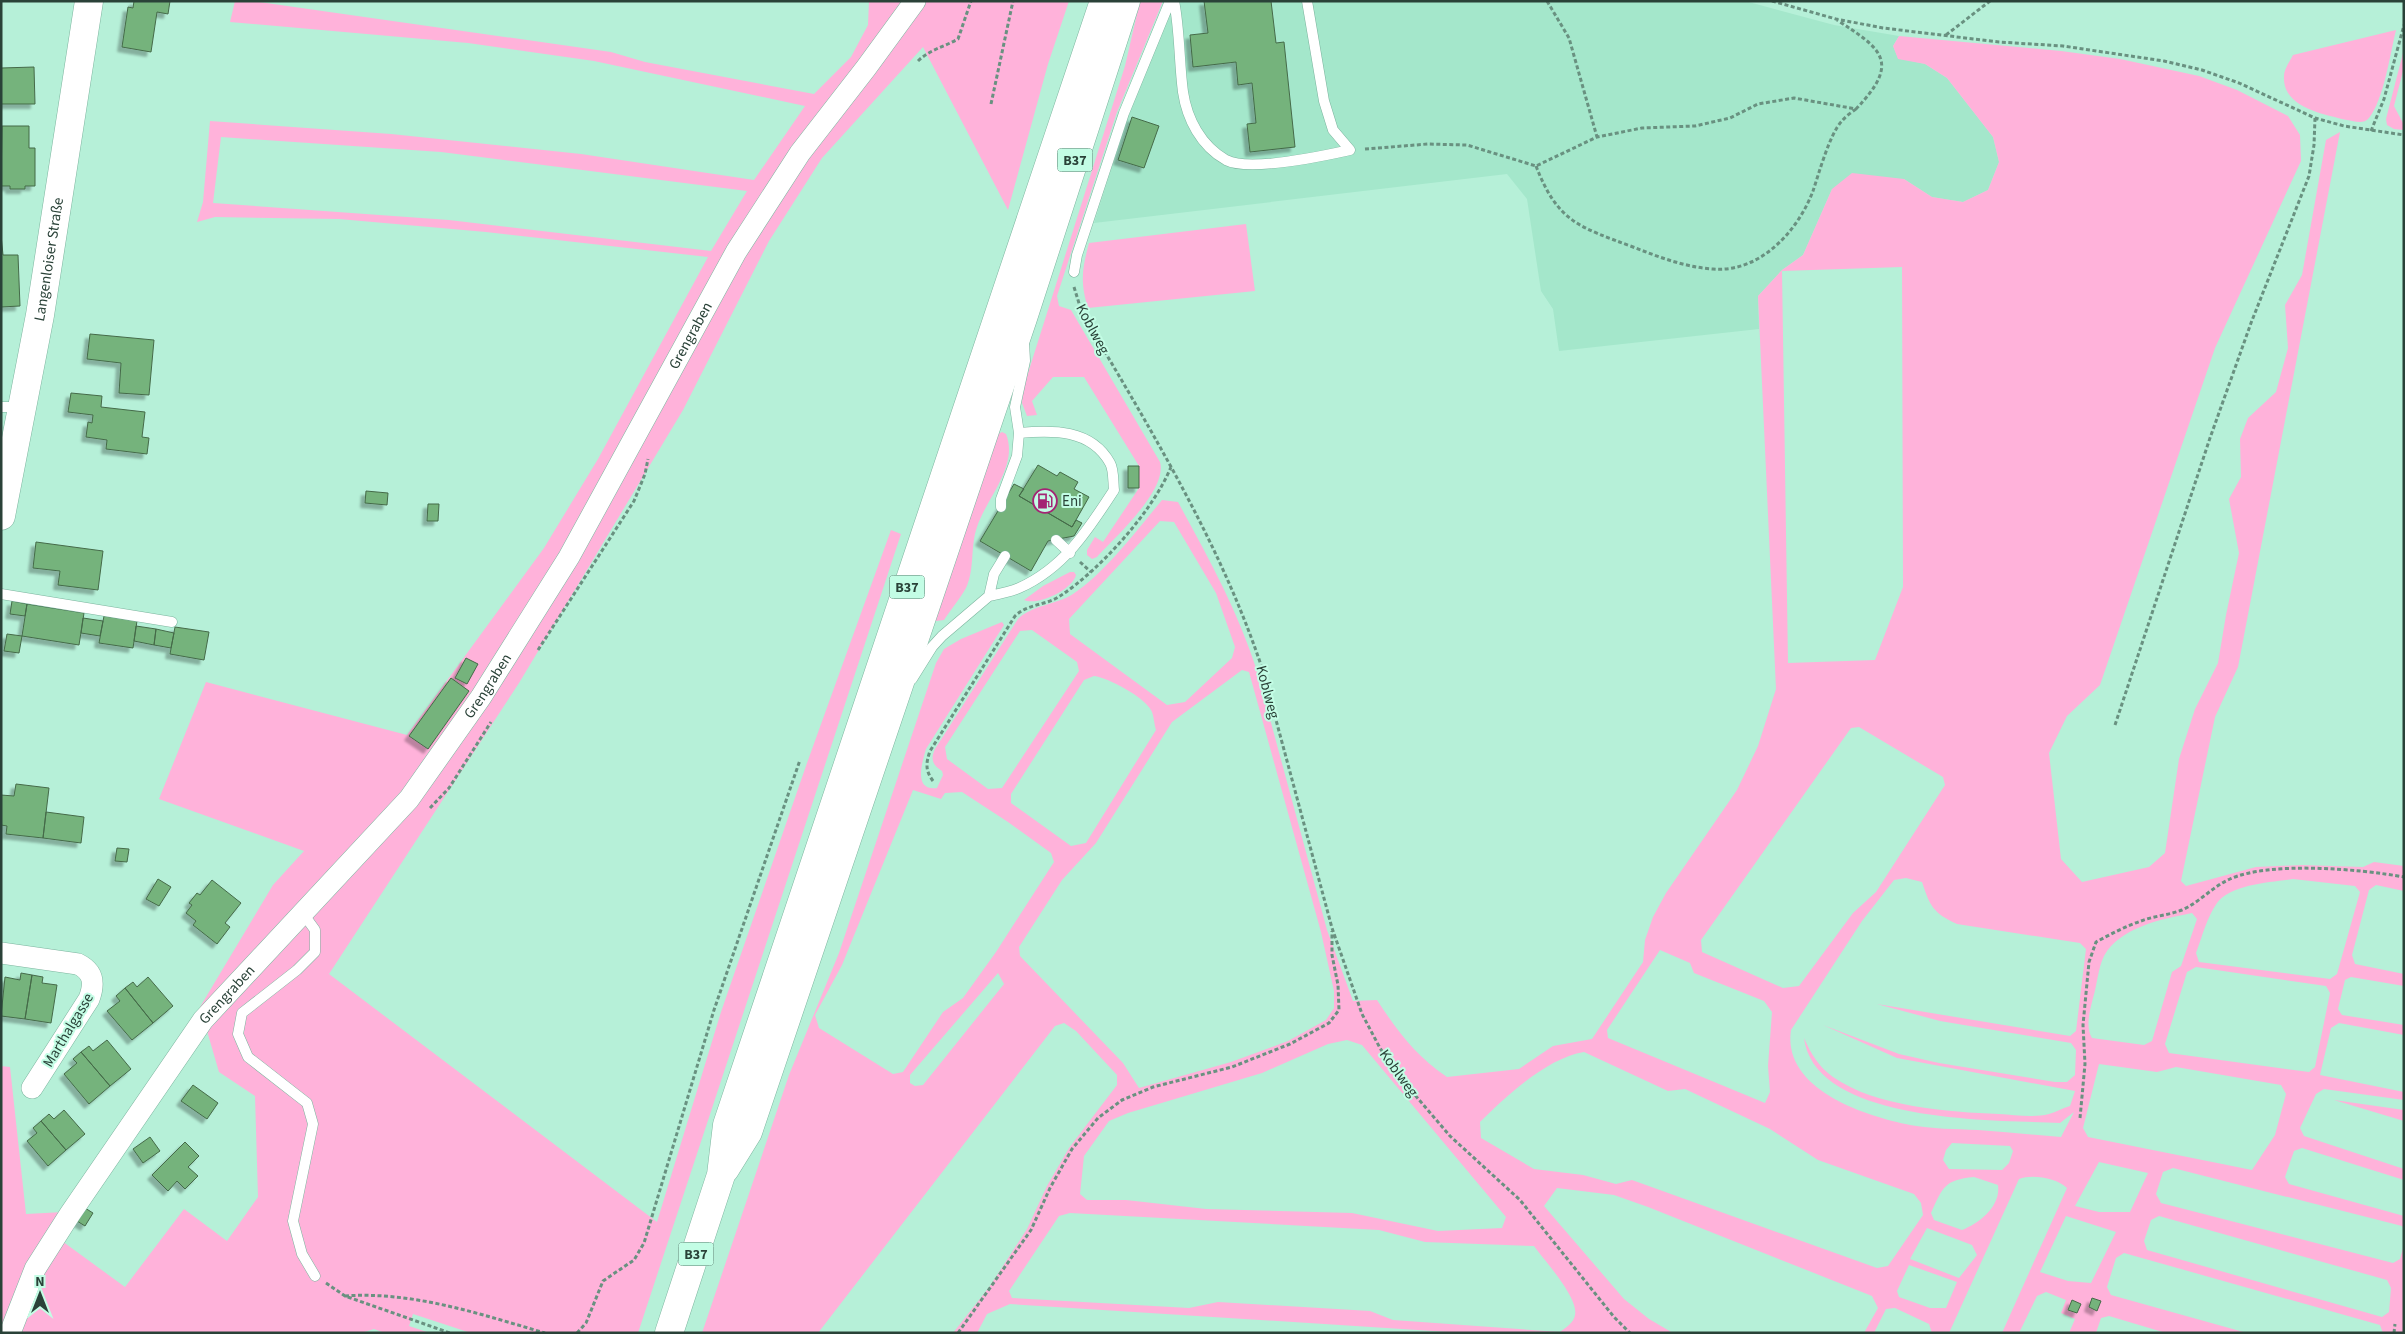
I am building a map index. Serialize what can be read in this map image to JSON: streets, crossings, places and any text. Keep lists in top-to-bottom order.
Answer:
{
  "streets": {
    "main road": ["B37", "Langenloiser Straße"],
    "street": ["Grengraben", "Marthalgasse"],
    "path": ["Koblweg"]
  },
  "places": {
    "fuel station": ["Eni"]
  },
  "north": "top"
}
